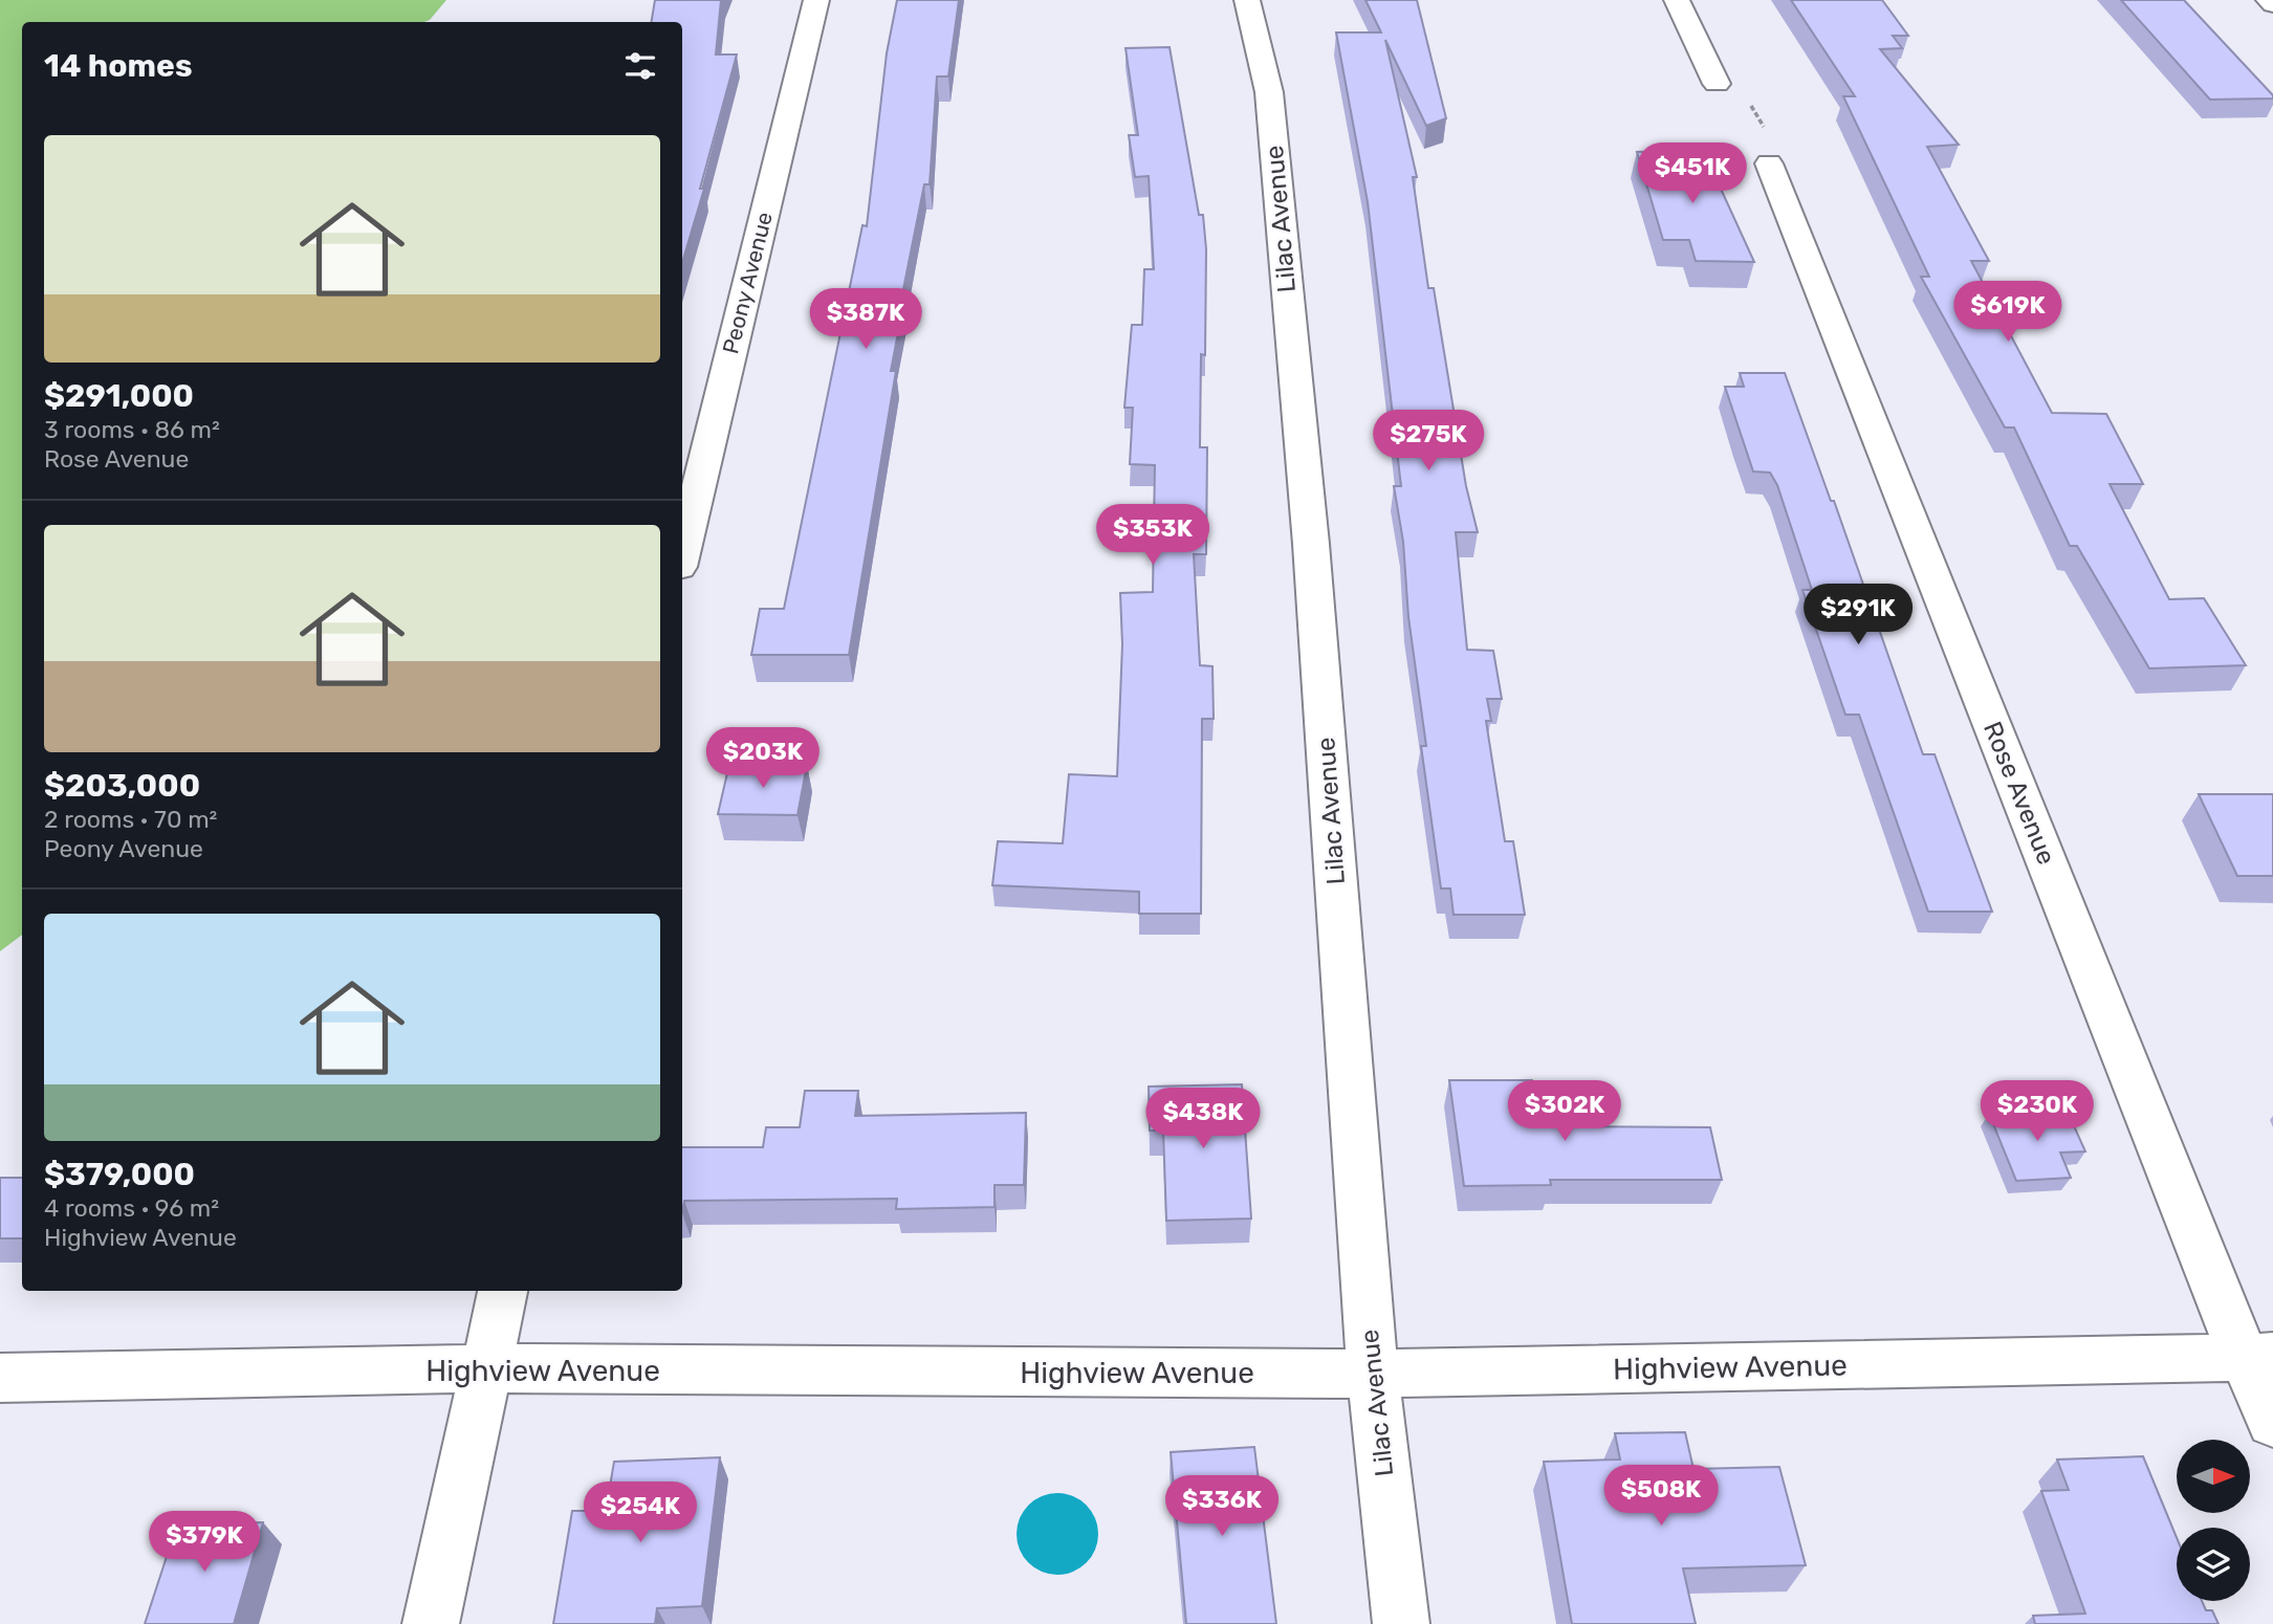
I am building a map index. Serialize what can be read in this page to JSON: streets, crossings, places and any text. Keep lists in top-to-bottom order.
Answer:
{
  "streets": {
    "street": [
      "Lilac Avenue",
      "Peony Avenue",
      "Rose Avenue",
      "Highview Avenue"
    ]
  },
  "crossings": [
    ["Lilac Avenue", "Highview Avenue"],
    ["Rose Avenue", "Highview Avenue"]
  ],
  "north": "right",
  "page": {
    "heading": "14 homes",
    "list": [
      {
        "name": "$291,000",
        "note": "3 rooms · 86 m² · Rose Avenue"
      },
      {
        "name": "$203,000",
        "note": "2 rooms · 70 m² · Peony Avenue"
      },
      {
        "name": "$379,000",
        "note": "4 rooms · 96 m² · Highview Avenue"
      }
    ],
    "price": [
      "$451K",
      "$619K",
      "$387K",
      "$275K",
      "$353K",
      "$291K",
      "$203K",
      "$302K",
      "$230K",
      "$438K",
      "$508K",
      "$336K",
      "$254K",
      "$379K"
    ]
  }
}
